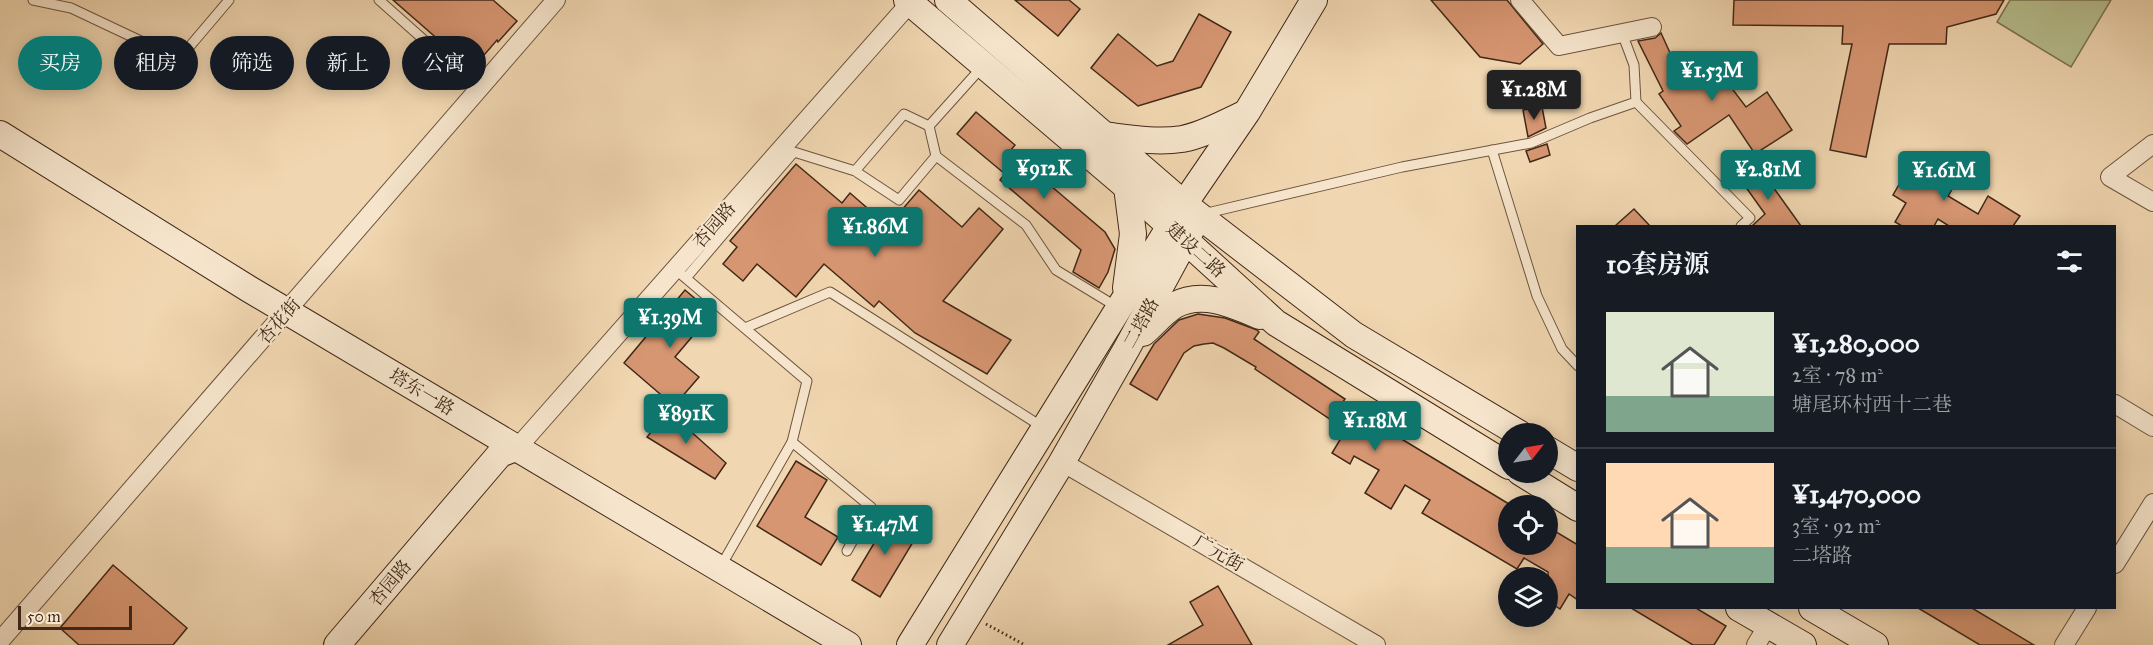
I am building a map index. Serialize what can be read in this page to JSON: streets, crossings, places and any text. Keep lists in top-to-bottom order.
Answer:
{
  "streets": {
    "main road": [
      "杏园路",
      "建设二路",
      "二塔路",
      "塔东一路"
    ],
    "street": ["杏花街", "广元街"]
  },
  "crossings": [
    ["杏园路", "建设二路"],
    ["杏园路", "塔东一路"],
    ["建设二路", "二塔路"],
    ["杏花街", "塔东一路"],
    ["二塔路", "广元街"]
  ],
  "scale_bar": "50 m",
  "north": "top right",
  "page": {
    "chip": [
      "买房",
      "租房",
      "筛选",
      "新上",
      "公寓"
    ],
    "price": [
      "¥1.53M",
      "¥1.28M",
      "¥912K",
      "¥2.81M",
      "¥1.61M",
      "¥1.86M",
      "¥1.39M",
      "¥891K",
      "¥1.18M",
      "¥1.47M"
    ],
    "heading": "10套房源",
    "list": [
      {
        "name": "¥1,280,000",
        "note": "2室 · 78 m² · 塘尾环村西十二巷"
      },
      {
        "name": "¥1,470,000",
        "note": "3室 · 92 m² · 二塔路"
      }
    ],
    "scale": "50 m"
  }
}
